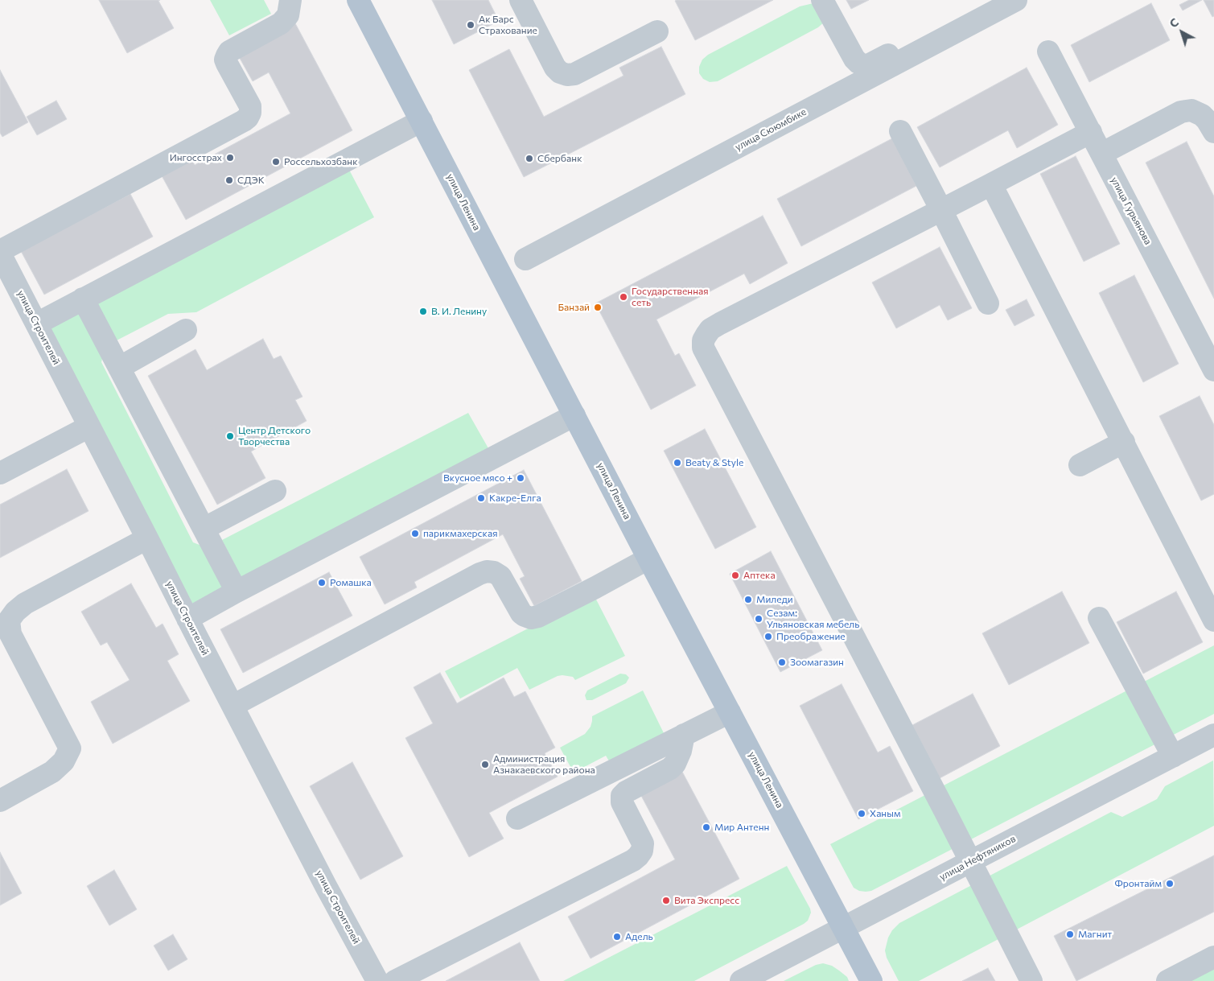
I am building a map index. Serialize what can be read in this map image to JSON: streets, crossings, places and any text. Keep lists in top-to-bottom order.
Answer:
{
  "streets": {
    "main road": ["улица Ленина"],
    "street": [
      "улица Сююмбике",
      "улица Гурьянова",
      "улица Строителей",
      "улица Нефтяников"
    ]
  },
  "crossings": [
    ["улица Ленина", "улица Нефтяников"]
  ],
  "places": [
    "Ак Барс Страхование",
    "Ингосстрах",
    "Сбербанк",
    "Россельхозбанк",
    "СДЭК",
    "Государственная сеть",
    "Банзай",
    "В. И. Ленину",
    "Центр Детского Творчества",
    "Beaty & Style",
    "Вкусное мясо +",
    "Какре-Елга",
    "парикмахерская",
    "Аптека",
    "Ромашка",
    "Миледи",
    "Сезам: Ульяновская мебель",
    "Преображение",
    "Зоомагазин",
    "Администрация Азнакаевского района",
    "Ханым",
    "Мир Антенн",
    "Фронтайм",
    "Вита Экспресс",
    "Магнит",
    "Адель"
  ],
  "north": "top left"
}
